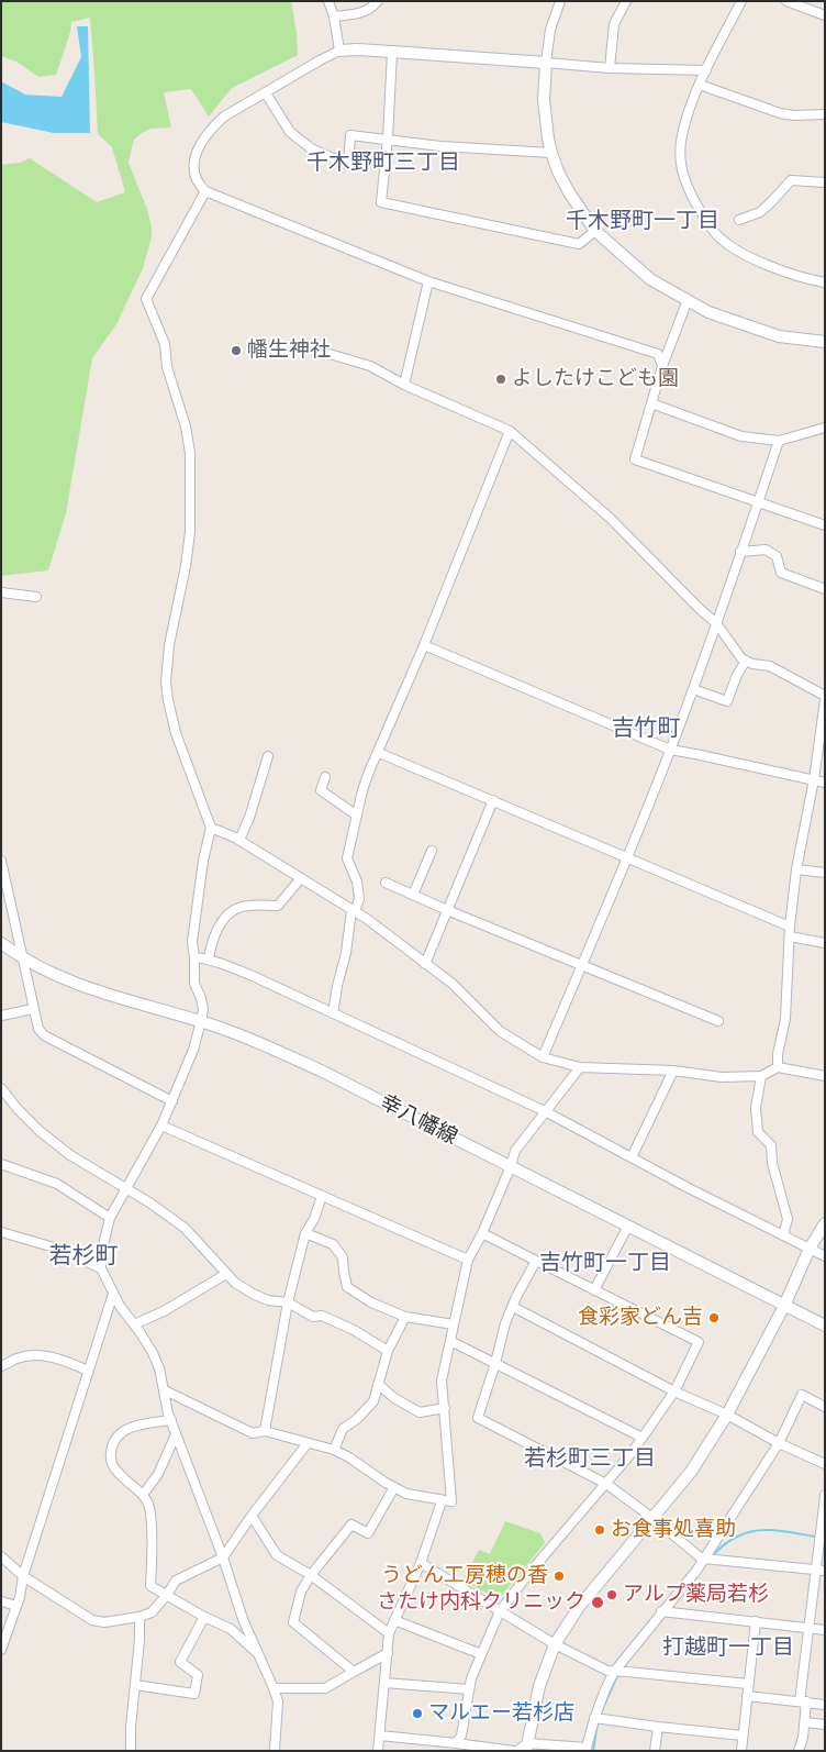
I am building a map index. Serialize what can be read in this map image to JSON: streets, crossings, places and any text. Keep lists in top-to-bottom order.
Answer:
{
  "streets": {
    "street": ["幸八幡線"]
  },
  "districts": [
    "千木野町三丁目",
    "千木野町一丁目",
    "吉竹町",
    "若杉町",
    "吉竹町一丁目",
    "若杉町三丁目",
    "打越町一丁目"
  ],
  "places": [
    "幡生神社",
    "よしたけこども園",
    "食彩家どん吉",
    "お食事処喜助",
    "うどん工房穂の香",
    "アルプ薬局若杉",
    "さたけ内科クリニック",
    "マルエー若杉店"
  ]
}
